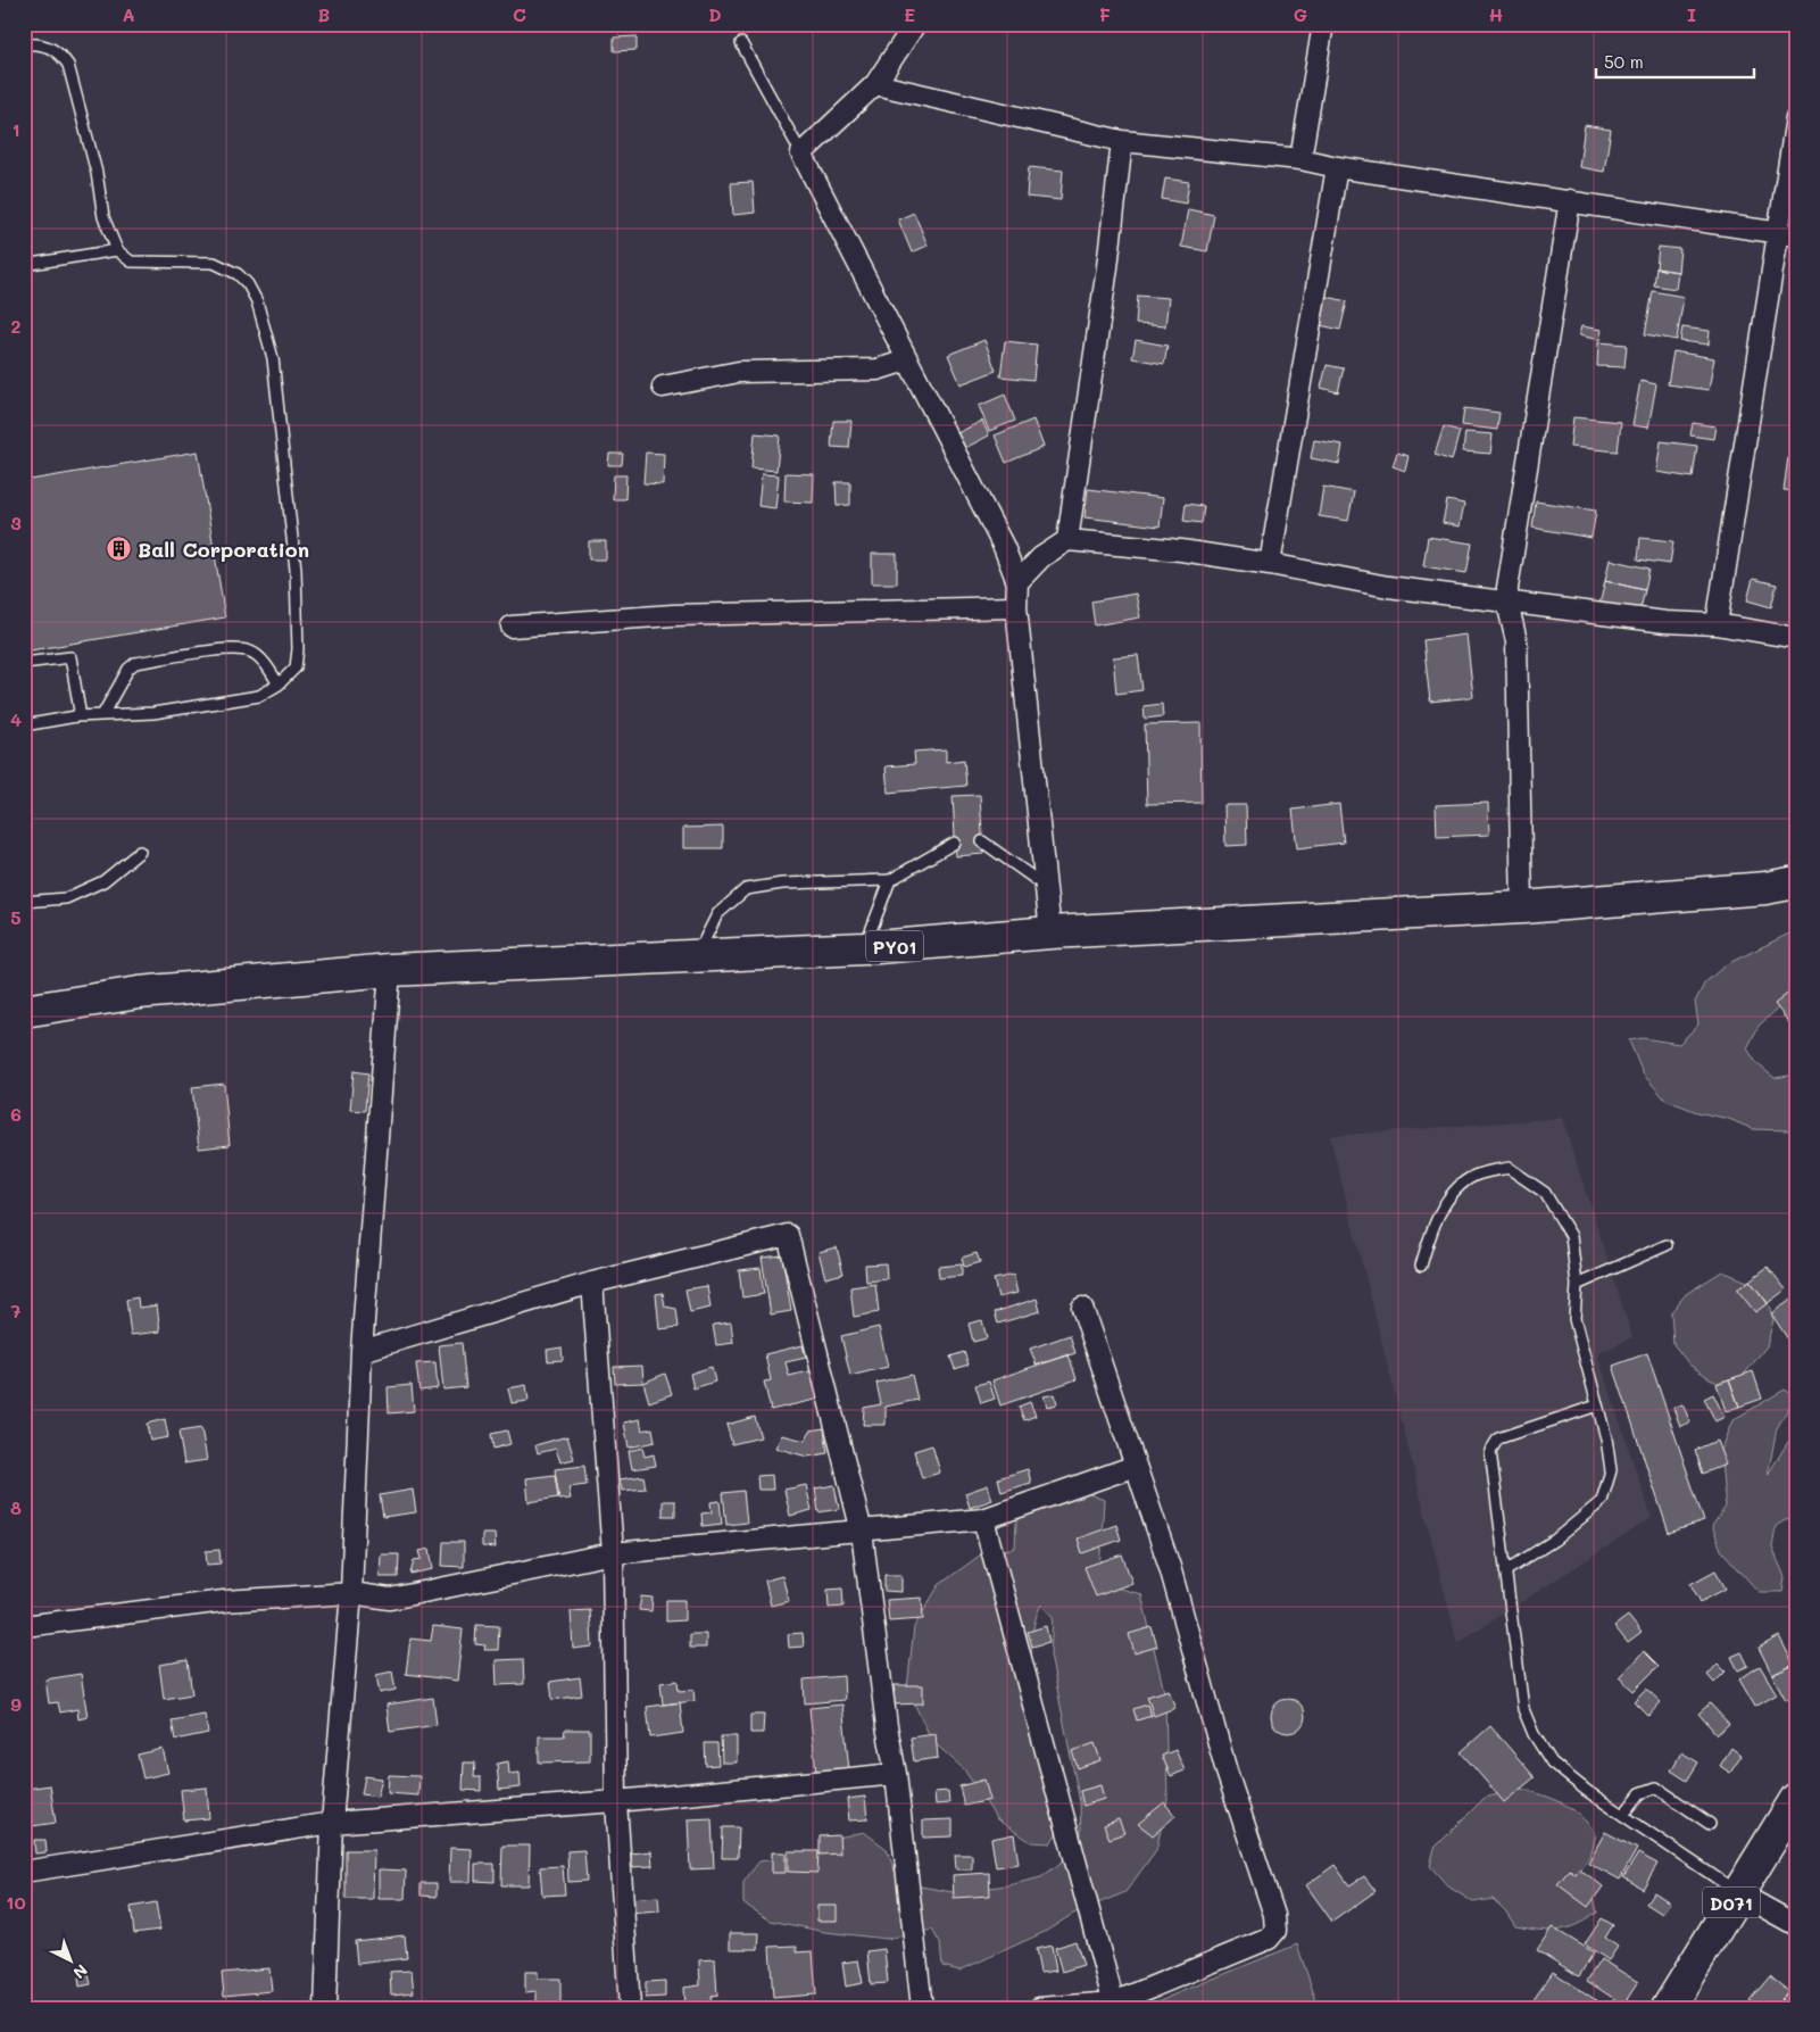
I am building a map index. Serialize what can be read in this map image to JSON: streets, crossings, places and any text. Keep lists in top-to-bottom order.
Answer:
{
  "streets": {
    "main road": ["PY01", "D071"]
  },
  "places": {
    "building": ["Ball Corporation"]
  },
  "scale_bar": "50 m",
  "north": "bottom right",
  "grid": {
    "columns": [
      "A",
      "B",
      "C",
      "D",
      "E",
      "F",
      "G",
      "H",
      "I"
    ],
    "rows": [
      "1",
      "2",
      "3",
      "4",
      "5",
      "6",
      "7",
      "8",
      "9",
      "10"
    ]
  }
}
